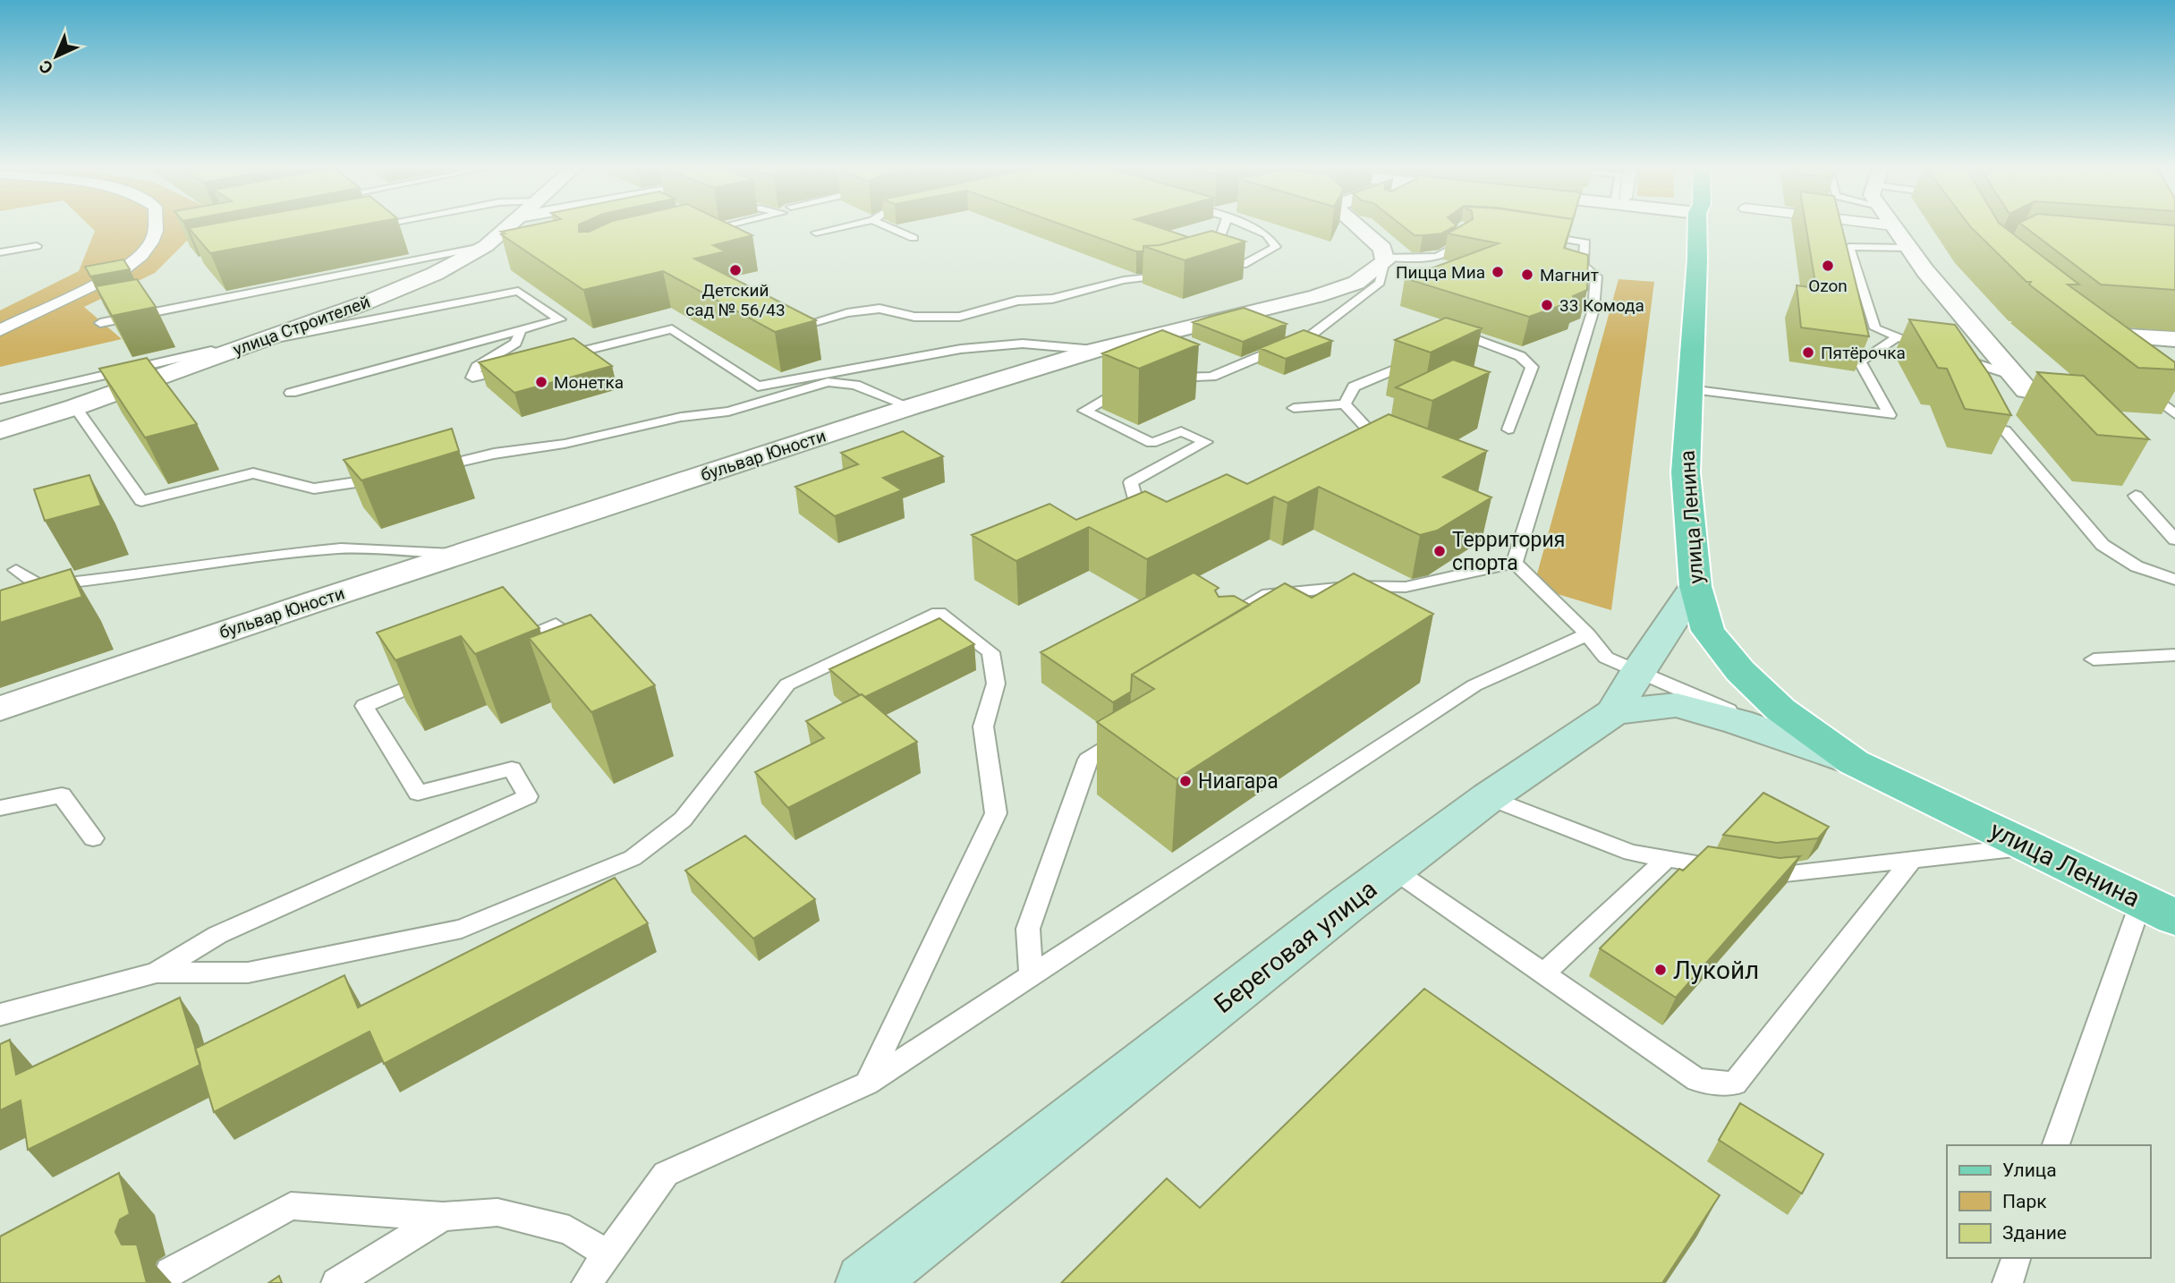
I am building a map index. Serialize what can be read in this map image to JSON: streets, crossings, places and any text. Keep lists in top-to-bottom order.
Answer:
{
  "streets": {
    "main road": ["улица Ленина", "Береговая улица"],
    "street": ["улица Строителей", "бульвар Юности"]
  },
  "crossings": [
    ["улица Ленина", "Береговая улица"]
  ],
  "places": [
    "Ozon",
    "Детский сад № 56/43",
    "Пицца Миа",
    "Магнит",
    "33 Комода",
    "Пятёрочка",
    "Монетка",
    "Территория спорта",
    "Ниагара",
    "Лукойл"
  ],
  "legend": ["Улица", "Парк", "Здание"],
  "north": "bottom left"
}
